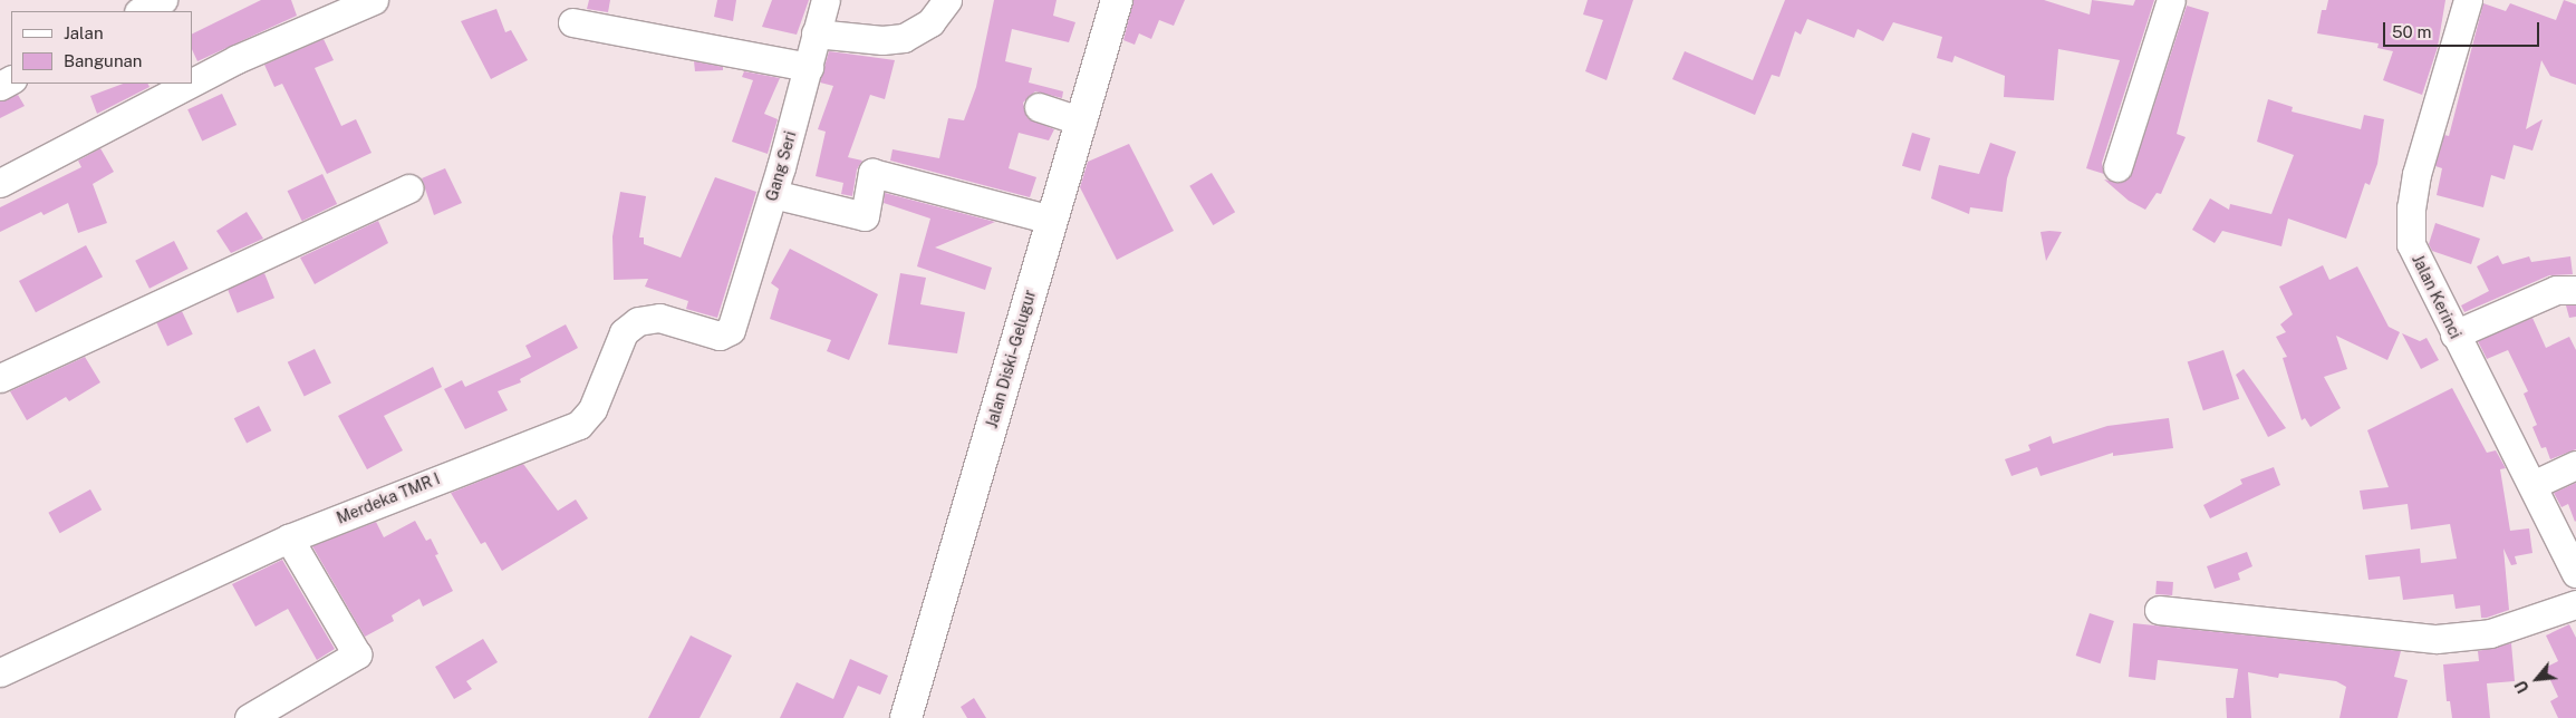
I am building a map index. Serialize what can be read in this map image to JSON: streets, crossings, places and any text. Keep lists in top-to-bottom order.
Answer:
{
  "streets": {
    "main road": ["Jalan Diski–Gelugur"],
    "street": ["Gang Seri", "Jalan Kerinci", "Merdeka TMR I"]
  },
  "crossings": [
    ["Gang Seri", "Merdeka TMR I"]
  ],
  "legend": ["Jalan", "Bangunan"],
  "scale_bar": "50 m",
  "north": "bottom left"
}
